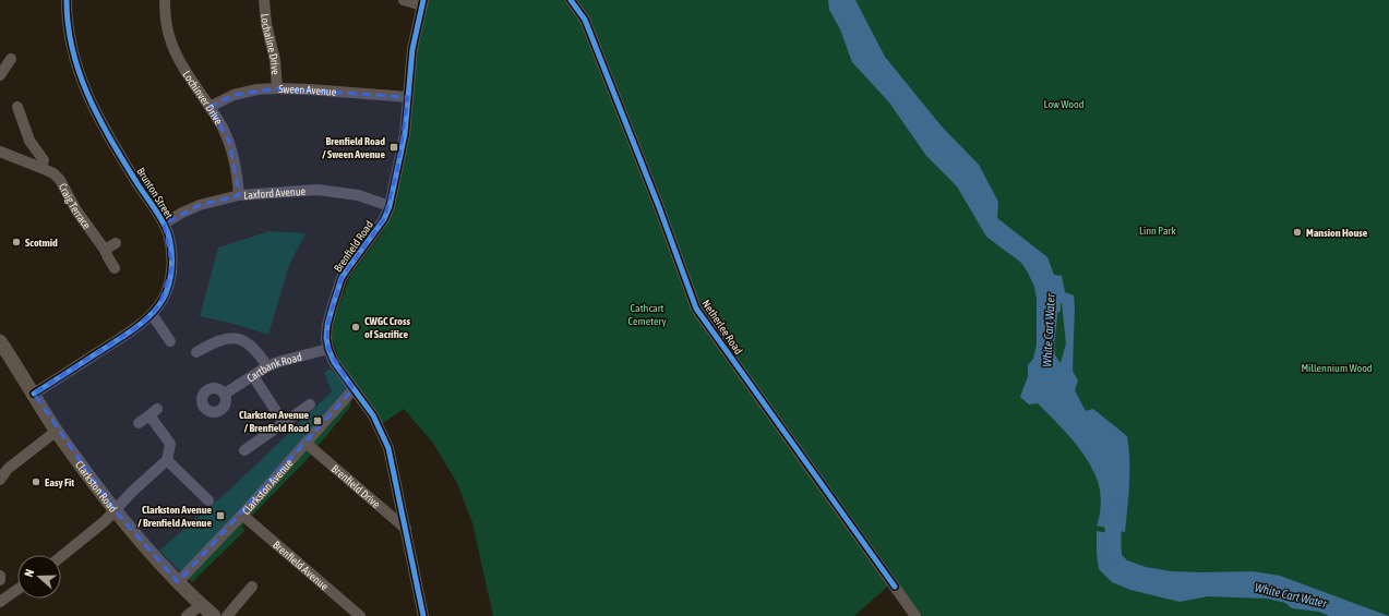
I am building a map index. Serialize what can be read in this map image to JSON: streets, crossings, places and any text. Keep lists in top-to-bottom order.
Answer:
{
  "streets": {
    "main road": ["Clarkston Road"],
    "street": [
      "Lochaline Drive",
      "Sween Avenue",
      "Lochinver Drive",
      "Brunton Street",
      "Laxford Avenue",
      "Craig Terrace",
      "Brenfield Road",
      "Netherlee Road",
      "Cartbank Road",
      "Brenfield Drive",
      "Clarkston Avenue",
      "Brenfield Avenue"
    ]
  },
  "crossings": [
    ["Lochaline Drive", "Sween Avenue"],
    ["Sween Avenue", "Lochinver Drive"],
    ["Sween Avenue", "Brenfield Road"],
    ["Lochinver Drive", "Laxford Avenue"],
    ["Brunton Street", "Laxford Avenue"],
    ["Brunton Street", "Clarkston Road"],
    ["Laxford Avenue", "Brenfield Road"],
    ["Brenfield Road", "Cartbank Road"],
    ["Brenfield Road", "Brenfield Drive"],
    ["Brenfield Road", "Clarkston Avenue"],
    ["Brenfield Drive", "Clarkston Avenue"],
    ["Clarkston Road", "Clarkston Avenue"],
    ["Clarkston Avenue", "Brenfield Avenue"]
  ],
  "water": ["White Cart Water"],
  "parks": [
    "Low Wood",
    "Linn Park",
    "Cathcart Cemetery",
    "Millennium Wood"
  ],
  "places": {
    "transit": ["Brenfield Road / Sween Avenue", "Clarkston Avenue / Brenfield Road", "Clarkston Avenue / Brenfield Avenue"],
    "other": [
      "Mansion House",
      "Scotmid",
      "CWGC Cross of Sacrifice",
      "Easy Fit"
    ]
  },
  "north": "left"
}
